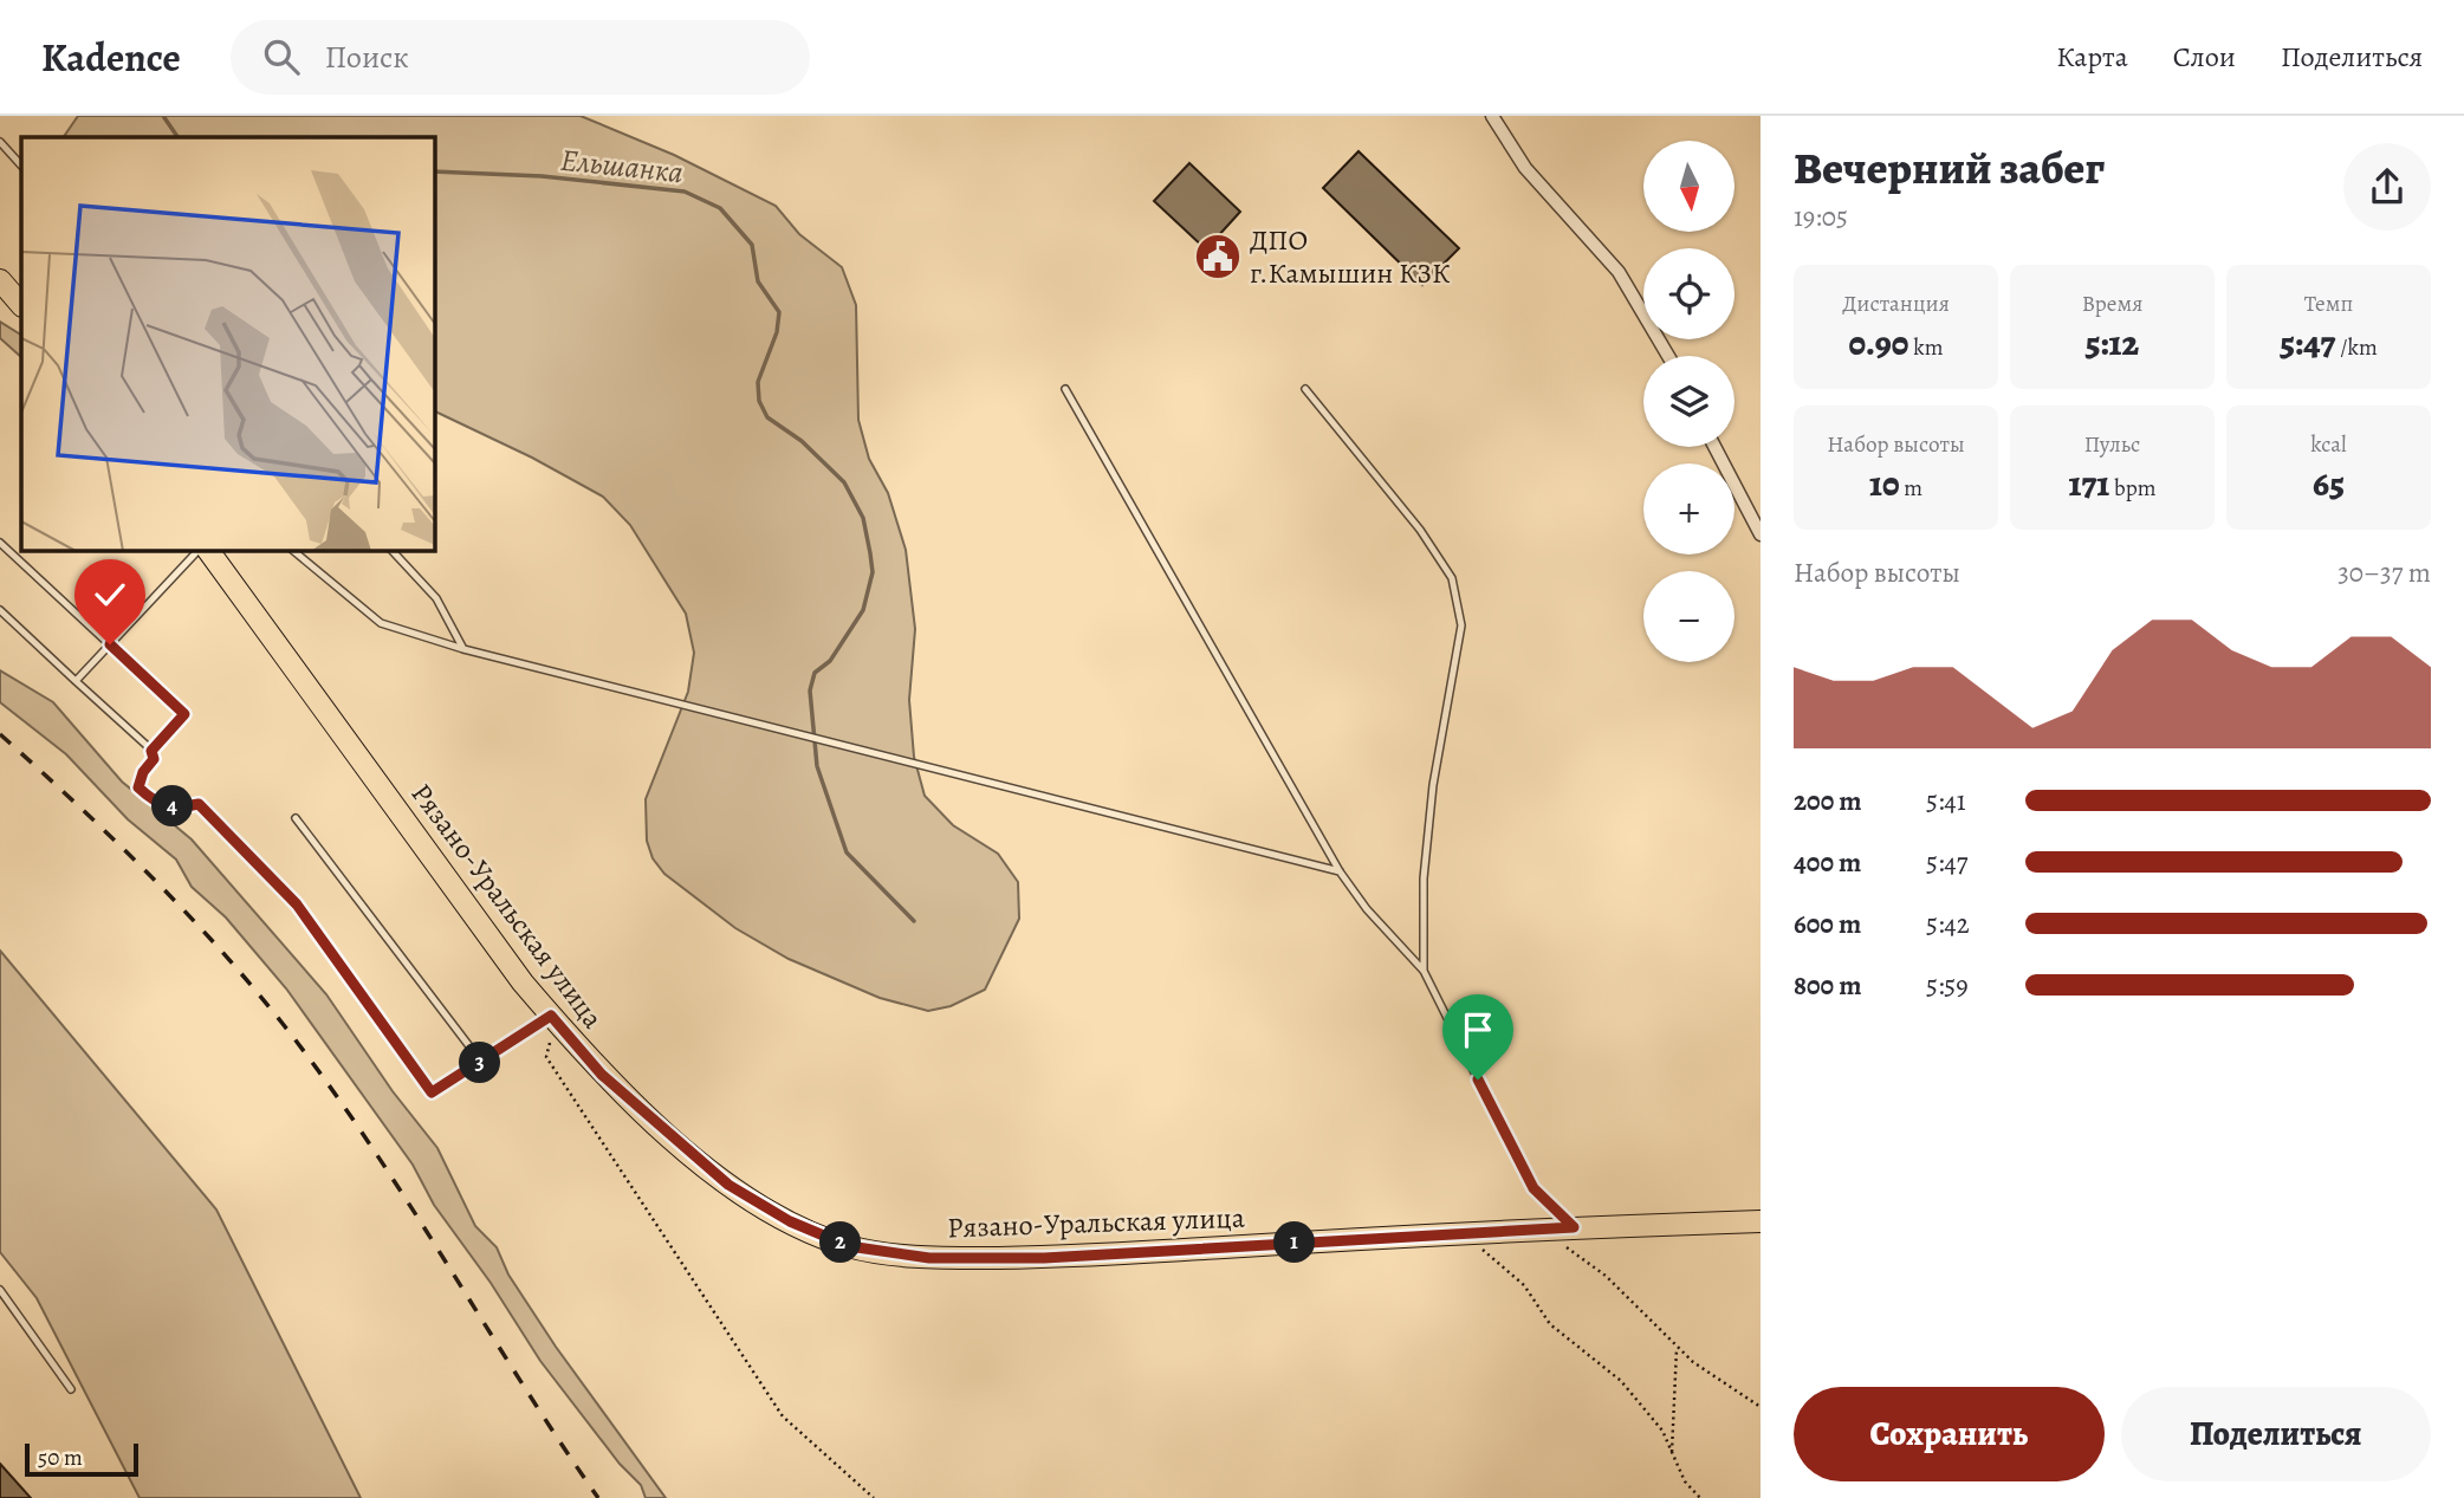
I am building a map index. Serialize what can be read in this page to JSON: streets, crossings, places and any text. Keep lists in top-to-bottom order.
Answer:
{
  "streets": {
    "main road": ["Рязано-Уральская улица"]
  },
  "water": ["Ельшанка"],
  "places": {
    "public building": ["ДПО г.Камышин КЗК"]
  },
  "scale_bar": "50 m",
  "north": "bottom",
  "page": {
    "header": "Kadence",
    "search": "Поиск",
    "nav": ["Карта", "Слои", "Поделиться"],
    "heading": ["Вечерний забег", "19:05"],
    "map_buttons": ["+", "−"],
    "stats": [
      ["Дистанция", "0.90 km"],
      ["Время", "5:12"],
      ["Темп", "5:47 /km"],
      ["Набор высоты", "10 m"],
      ["Пульс", "171 bpm"],
      ["kcal", "65"]
    ],
    "chart": ["Набор высоты", "30–37 m"],
    "list": [
      {
        "name": "200 m",
        "note": "5:41"
      },
      {
        "name": "400 m",
        "note": "5:47"
      },
      {
        "name": "600 m",
        "note": "5:42"
      },
      {
        "name": "800 m",
        "note": "5:59"
      }
    ],
    "pins": [
      "4",
      "3",
      "1",
      "2"
    ],
    "buttons": ["Сохранить", "Поделиться"],
    "scale": "50 m"
  }
}
